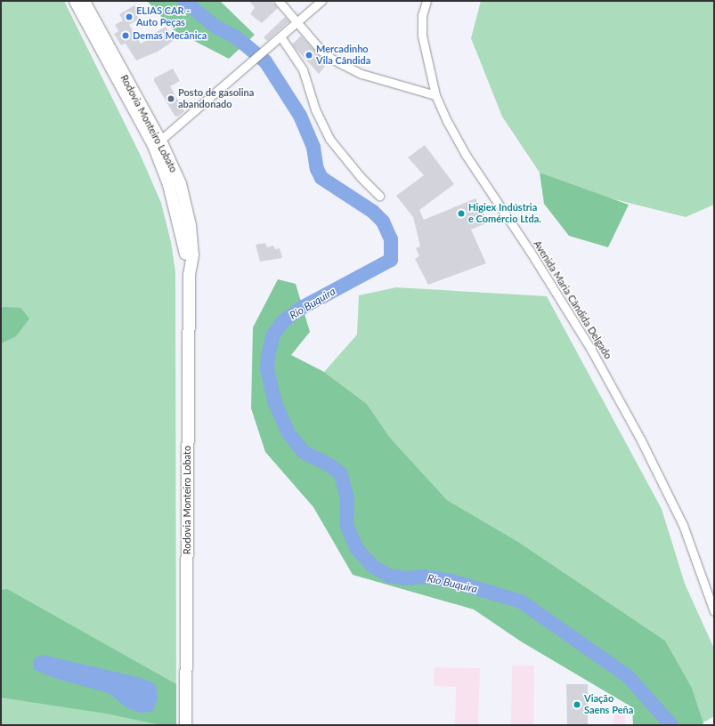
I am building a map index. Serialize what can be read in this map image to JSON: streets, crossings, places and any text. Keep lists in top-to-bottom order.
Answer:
{
  "streets": {
    "main road": ["Rodovia Monteiro Lobato"],
    "street": ["Avenida Maria Cândida Delgado"]
  },
  "water": ["Rio Buquira"],
  "places": [
    "ELIAS CAR - Auto Peças",
    "Demas Mecânica",
    "Mercadinho Vila Cândida",
    "Posto de gasolina abandonado",
    "Higiex Indústria e Comércio Ltda.",
    "Viação Saens Peña"
  ]
}
